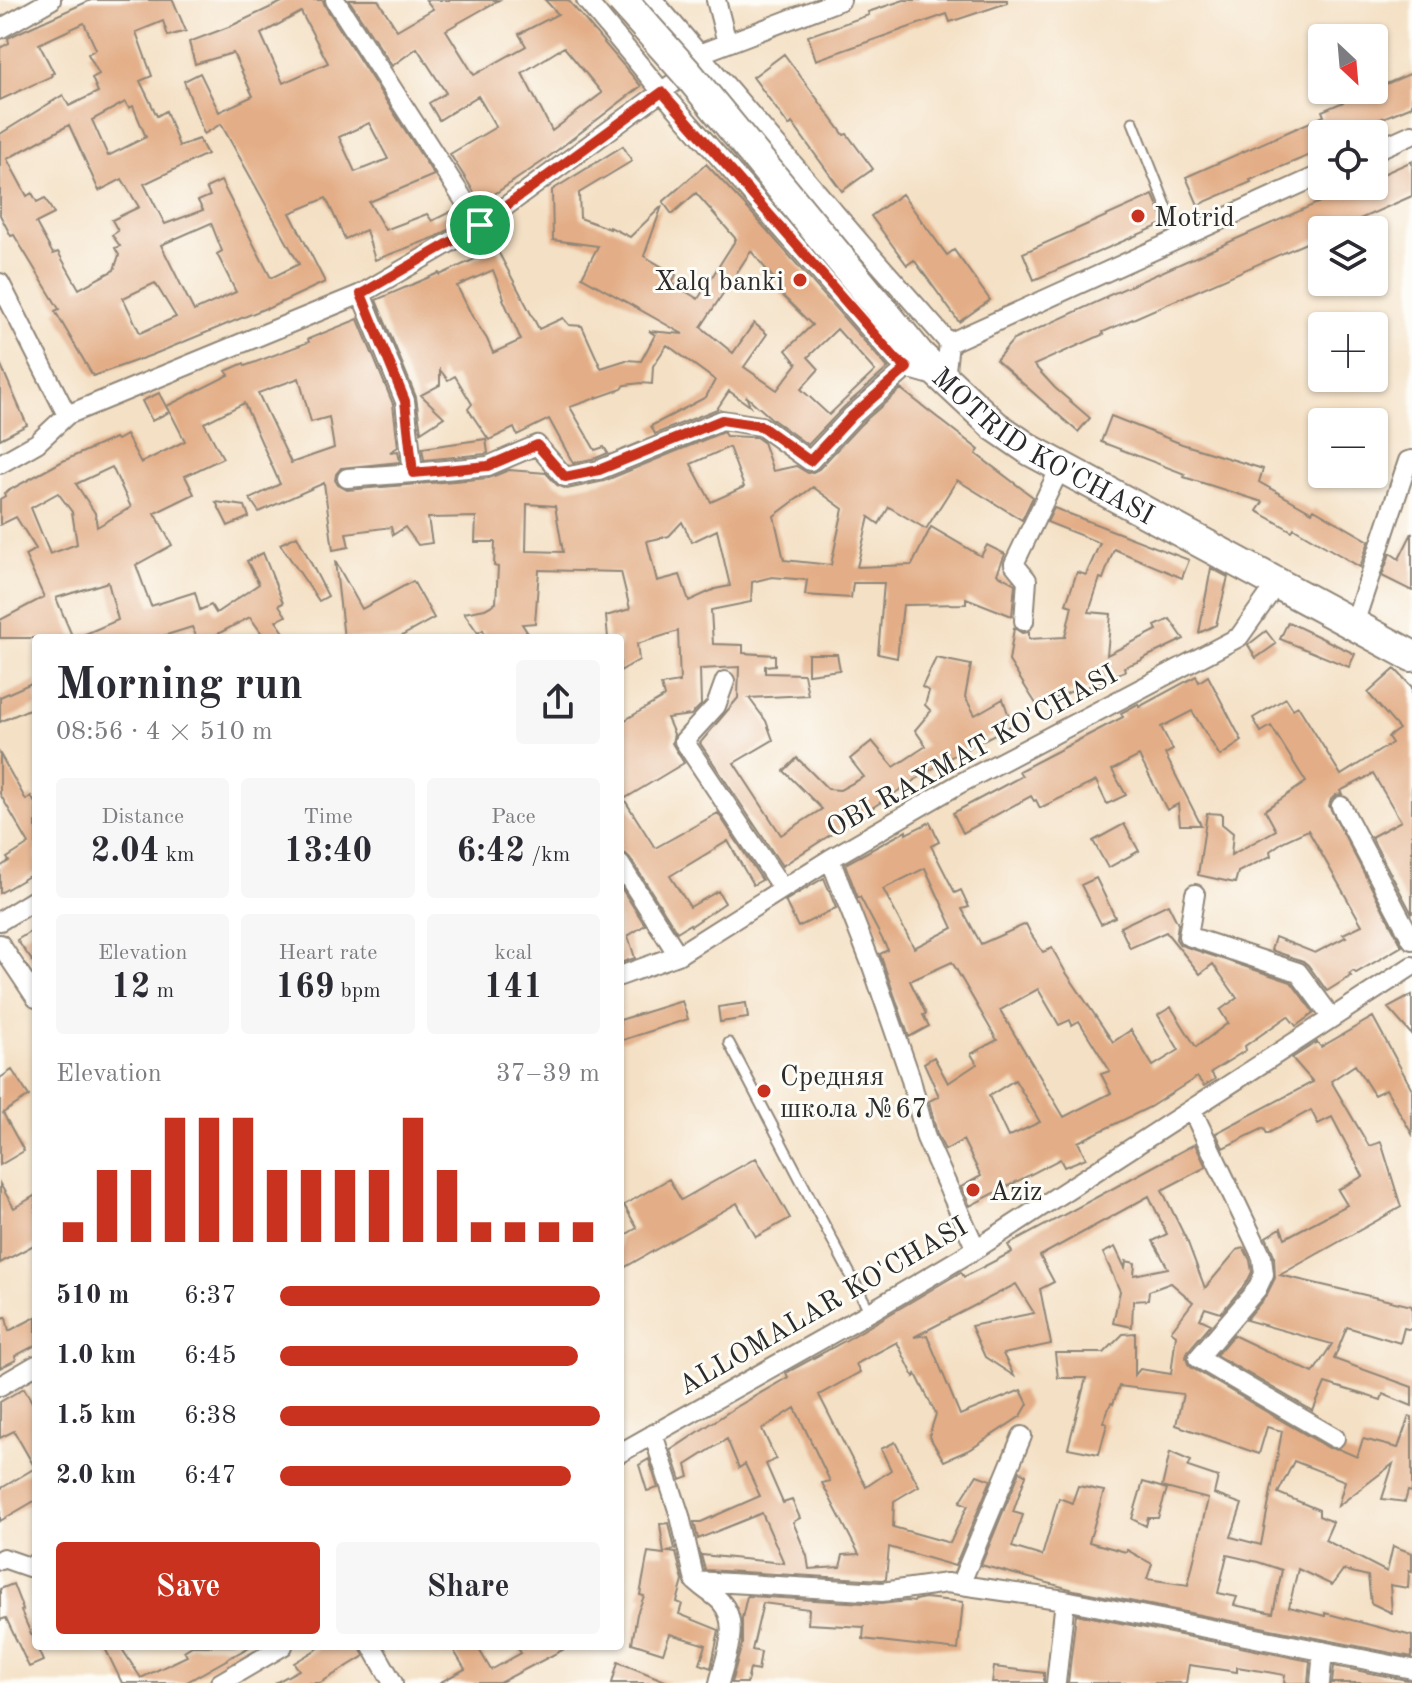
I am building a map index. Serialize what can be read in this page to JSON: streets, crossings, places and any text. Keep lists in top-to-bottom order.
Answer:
{
  "streets": {
    "main road": ["MOTRID KO'CHASI"],
    "street": ["OBI RAXMAT KO'CHASI", "ALLOMALAR KO'CHASI"]
  },
  "crossings": [
    ["MOTRID KO'CHASI", "OBI RAXMAT KO'CHASI"]
  ],
  "places": [
    "Motrid",
    "Xalq banki",
    "Средняя школа №67",
    "Aziz"
  ],
  "north": "bottom right",
  "page": {
    "map_buttons": ["+", "−"],
    "heading": ["Morning run", "08:56 · 4 × 510 m"],
    "stats": [
      ["Distance", "2.04 km"],
      ["Time", "13:40"],
      ["Pace", "6:42 /km"],
      ["Elevation", "12 m"],
      ["Heart rate", "169 bpm"],
      ["kcal", "141"]
    ],
    "chart": ["Elevation", "37–39 m"],
    "list": [
      {
        "name": "510 m",
        "note": "6:37"
      },
      {
        "name": "1.0 km",
        "note": "6:45"
      },
      {
        "name": "1.5 km",
        "note": "6:38"
      },
      {
        "name": "2.0 km",
        "note": "6:47"
      }
    ],
    "buttons": ["Save", "Share"]
  }
}
